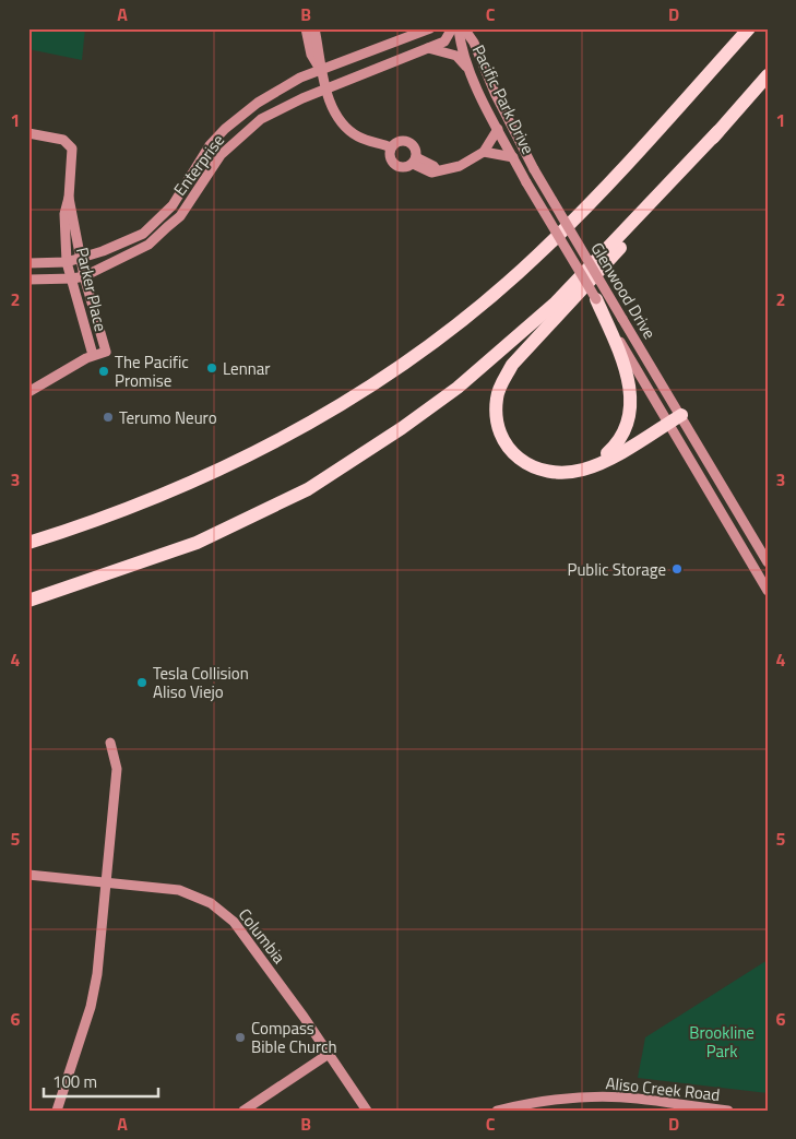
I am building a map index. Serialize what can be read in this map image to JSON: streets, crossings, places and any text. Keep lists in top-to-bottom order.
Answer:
{
  "streets": {
    "main road": [
      "Pacific Park Drive",
      "Enterprise",
      "Parker Place",
      "Glenwood Drive",
      "Columbia",
      "Aliso Creek Road"
    ]
  },
  "crossings": [
    ["Pacific Park Drive", "Glenwood Drive"],
    ["Enterprise", "Parker Place"]
  ],
  "parks": ["Brookline Park"],
  "places": [
    "Lennar",
    "The Pacific Promise",
    "Terumo Neuro",
    "Public Storage",
    "Tesla Collision Aliso Viejo",
    "Compass Bible Church"
  ],
  "scale_bar": "100 m",
  "grid": {
    "columns": [
      "A",
      "B",
      "C",
      "D"
    ],
    "rows": [
      "1",
      "2",
      "3",
      "4",
      "5",
      "6"
    ]
  }
}
